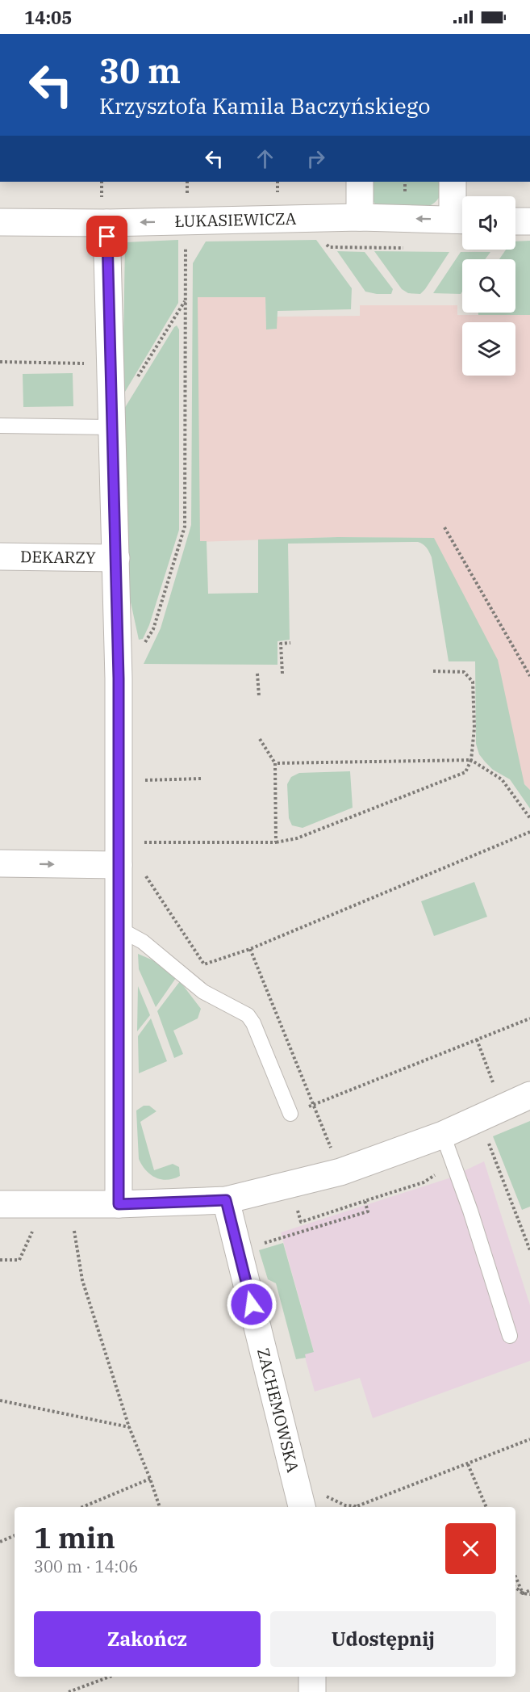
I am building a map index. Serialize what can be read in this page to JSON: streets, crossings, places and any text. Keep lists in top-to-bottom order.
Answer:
{
  "streets": {
    "street": ["ŁUKASIEWICZA", "DEKARZY", "ZACHEMOWSKA"]
  },
  "one_way": ["ŁUKASIEWICZA"],
  "page": {
    "status": "14:05",
    "turn": ["30 m", "Krzysztofa Kamila Baczyńskiego"],
    "heading": ["1 min", "300 m · 14:06"],
    "buttons": ["Zakończ", "Udostępnij"]
  }
}
